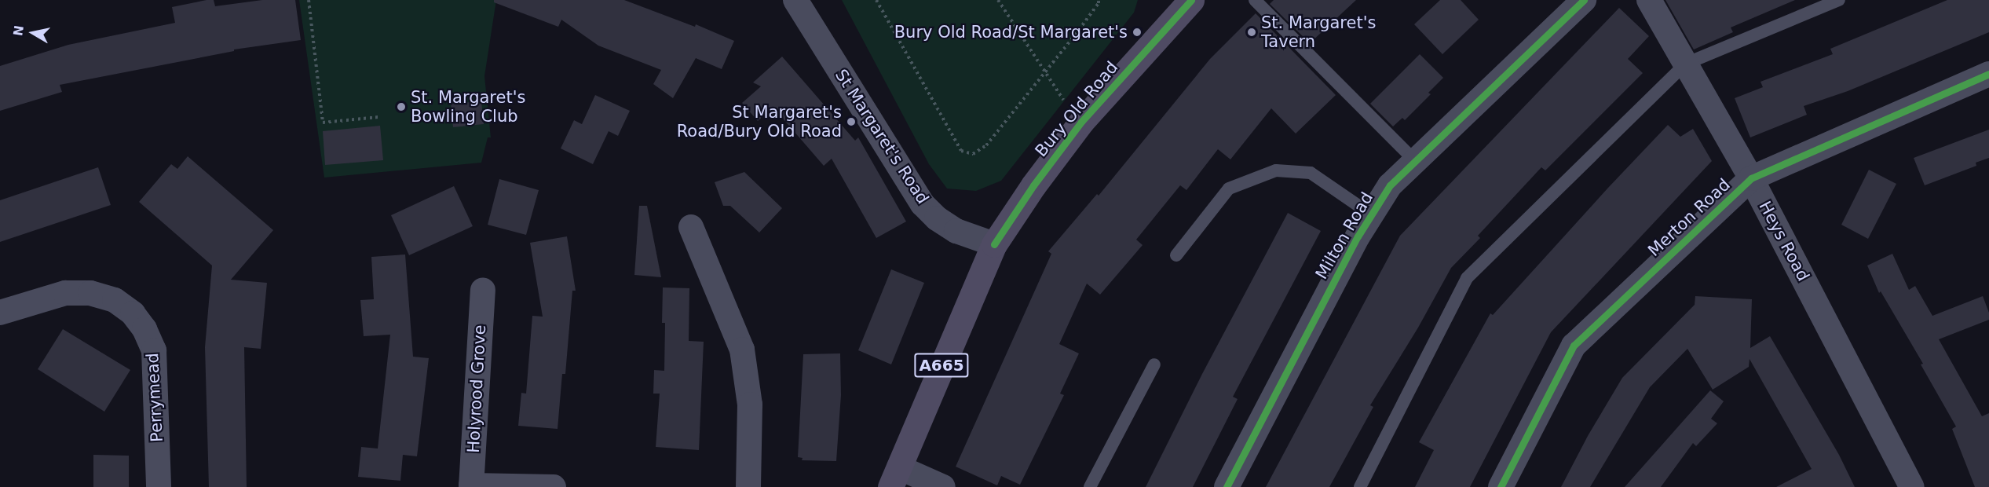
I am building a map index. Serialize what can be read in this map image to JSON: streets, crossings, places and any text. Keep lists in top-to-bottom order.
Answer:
{
  "streets": {
    "main road": ["Bury Old Road", "A665"],
    "street": [
      "St Margaret's Road",
      "Merton Road",
      "Milton Road",
      "Heys Road",
      "Holyrood Grove",
      "Perrymead"
    ]
  },
  "crossings": [
    ["Bury Old Road", "St Margaret's Road"],
    ["Merton Road", "Heys Road"]
  ],
  "places": [
    "Bury Old Road/St Margaret's",
    "St. Margaret's Tavern",
    "St. Margaret's Bowling Club",
    "St Margaret's Road/Bury Old Road"
  ],
  "north": "left"
}
